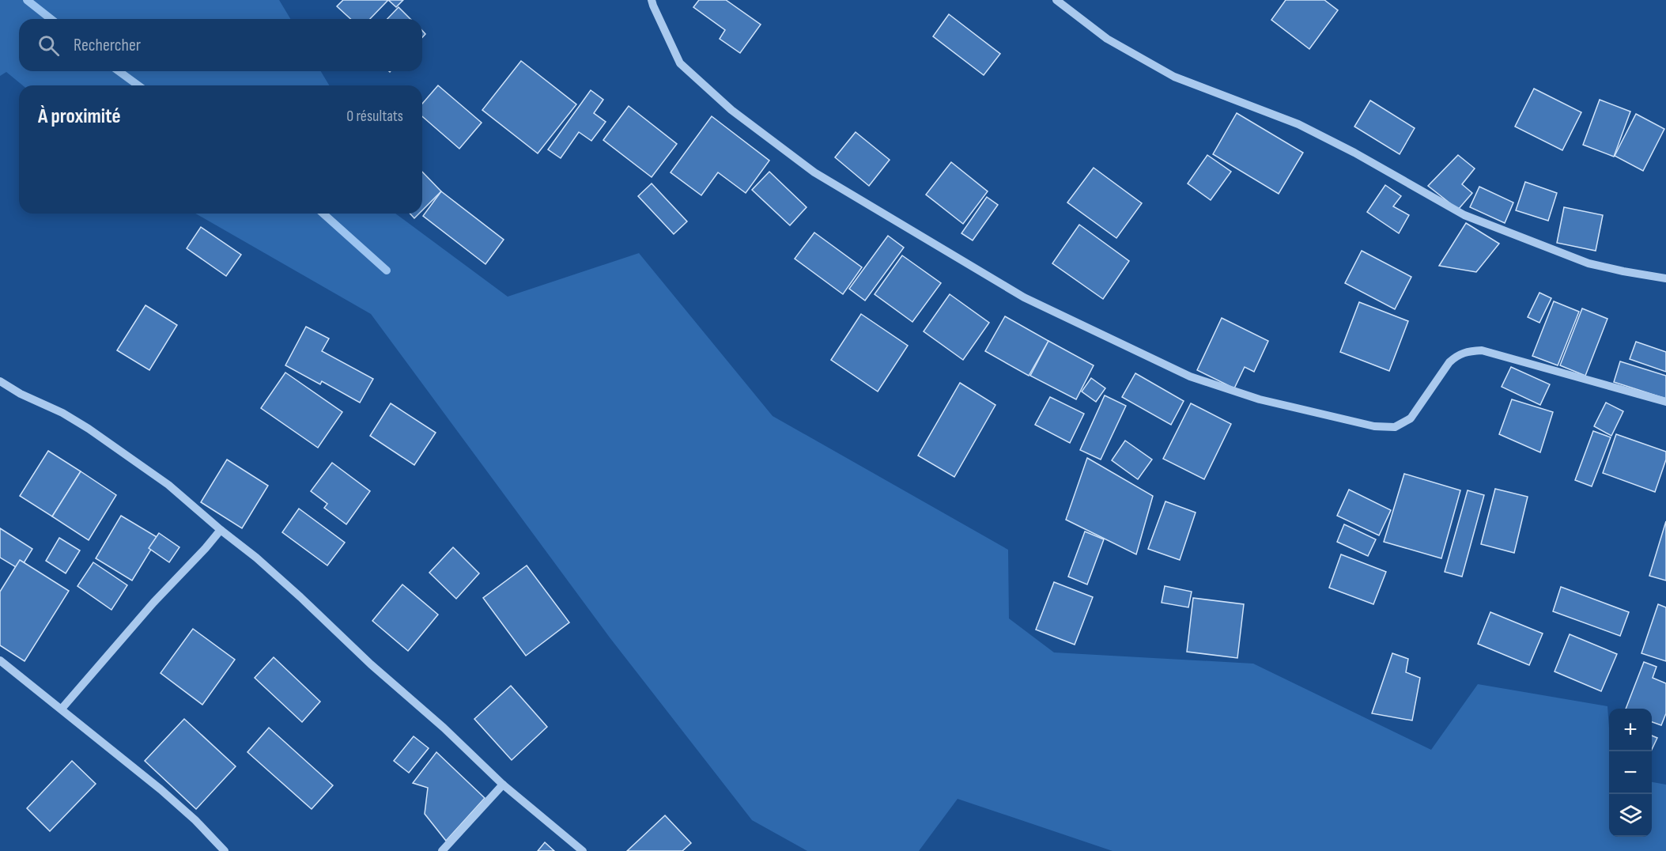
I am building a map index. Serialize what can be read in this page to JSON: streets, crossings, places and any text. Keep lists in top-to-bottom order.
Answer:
{
  "page": {
    "search": "Rechercher",
    "heading": ["À proximité", "0 résultats"],
    "map_buttons": ["+", "−"]
  }
}
